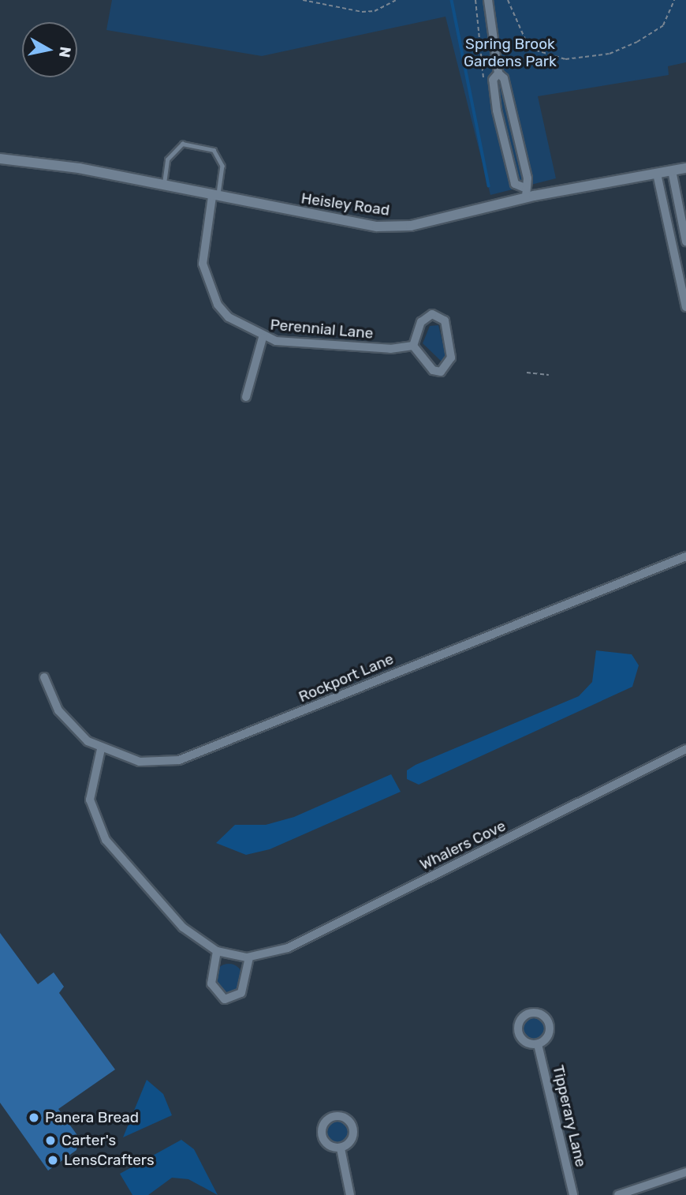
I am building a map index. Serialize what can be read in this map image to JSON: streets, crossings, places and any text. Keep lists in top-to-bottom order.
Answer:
{
  "streets": {
    "street": [
      "Heisley Road",
      "Perennial Lane",
      "Rockport Lane",
      "Whalers Cove",
      "Tipperary Lane"
    ]
  },
  "crossings": [
    ["Heisley Road", "Perennial Lane"],
    ["Rockport Lane", "Whalers Cove"]
  ],
  "parks": ["Spring Brook Gardens Park"],
  "places": ["Panera Bread", "Carter's", "LensCrafters"],
  "north": "right"
}
